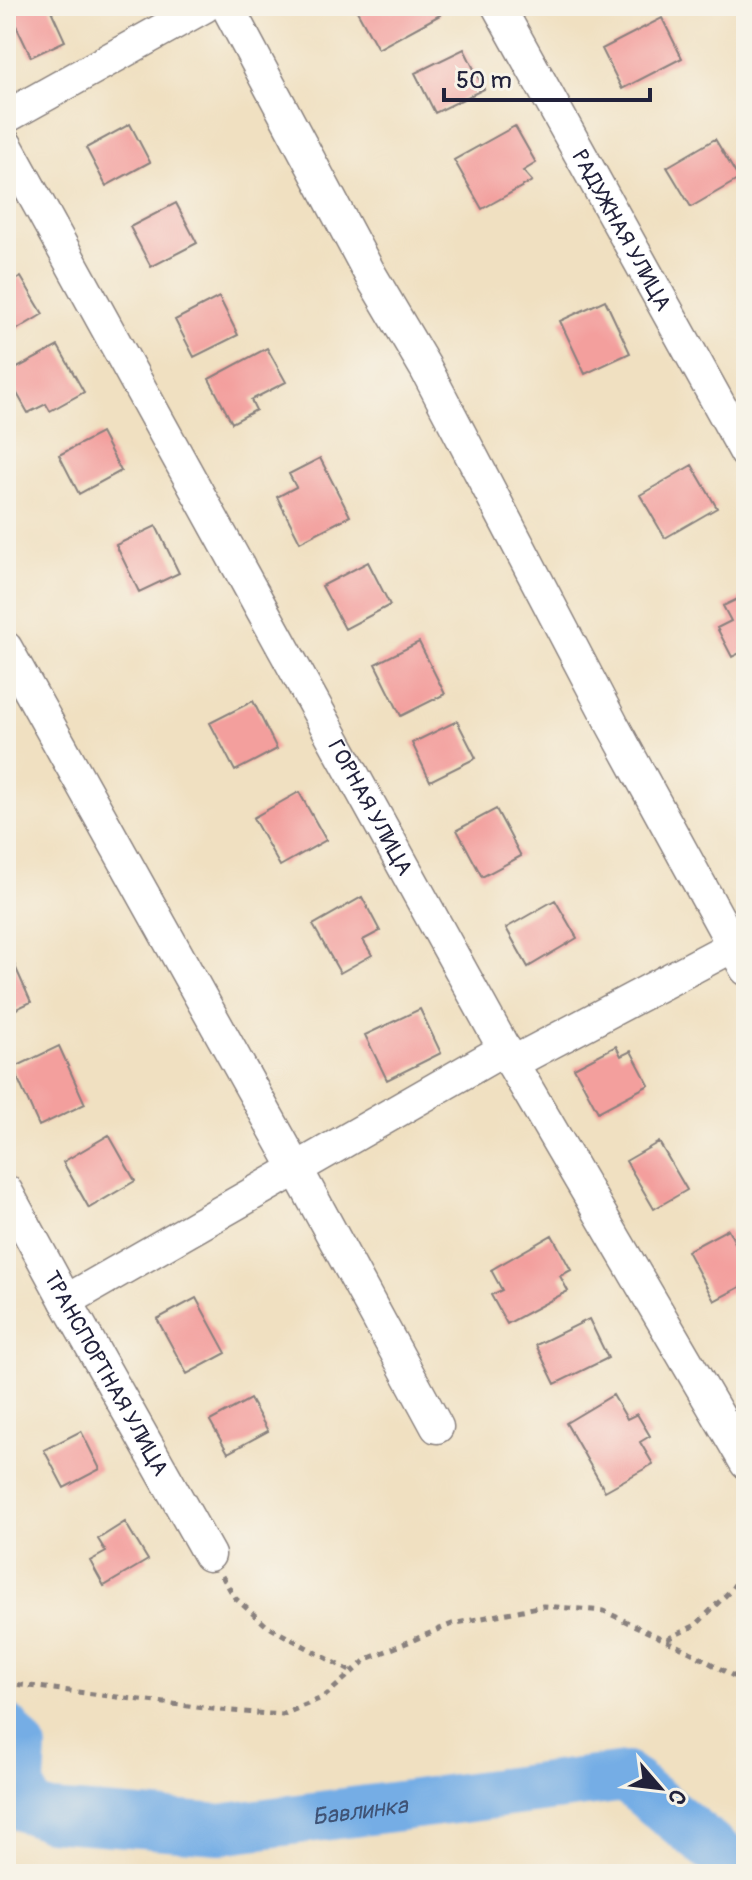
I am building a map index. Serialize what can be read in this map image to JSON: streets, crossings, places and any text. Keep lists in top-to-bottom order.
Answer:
{
  "streets": {
    "street": ["РАДУЖНАЯ УЛИЦА", "ГОРНАЯ УЛИЦА", "ТРАНСПОРТНАЯ УЛИЦА"]
  },
  "water": ["Бавлинка"],
  "scale_bar": "50 m",
  "north": "bottom right"
}
